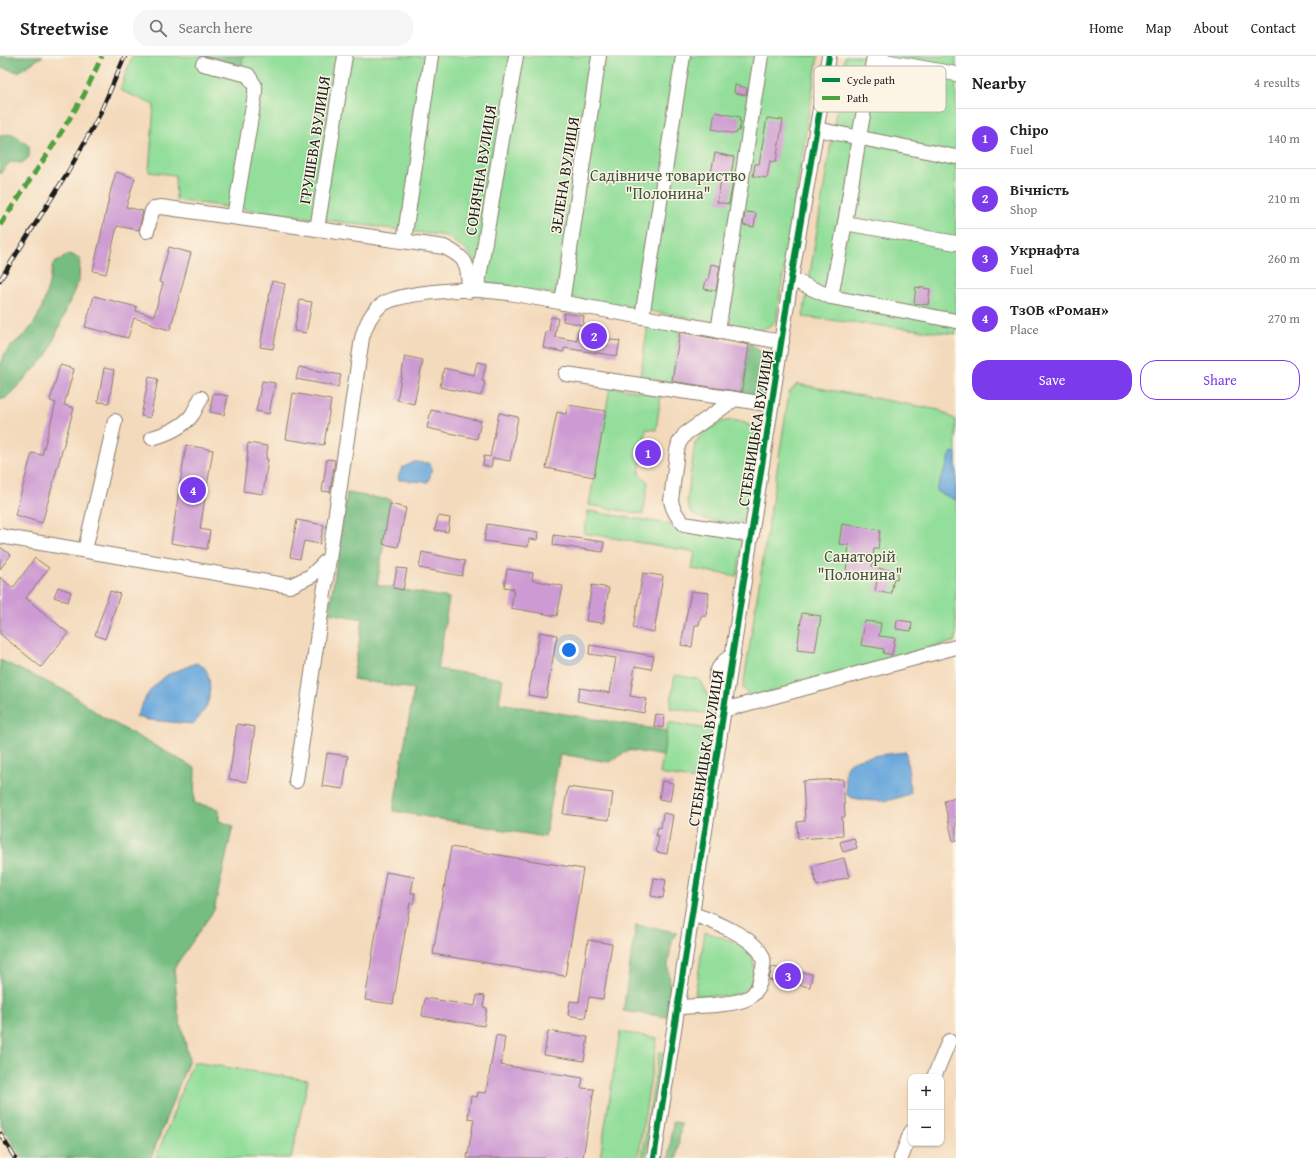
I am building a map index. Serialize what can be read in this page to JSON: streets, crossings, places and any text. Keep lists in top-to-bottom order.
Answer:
{
  "streets": {
    "street": [
      "ГРУШЕВА ВУЛИЦЯ",
      "СОНЯЧНА ВУЛИЦЯ",
      "ЗЕЛЕНА ВУЛИЦЯ",
      "СТЕБНИЦЬКА ВУЛИЦЯ"
    ]
  },
  "parks": ["Садівниче товариство \"Полонина\"", "Санаторій \"Полонина\""],
  "legend": ["Cycle path", "Path"],
  "page": {
    "header": "Streetwise",
    "search": "Search here",
    "nav": [
      "Home",
      "Map",
      "About",
      "Contact"
    ],
    "heading": ["Nearby", "4 results"],
    "list": [
      {
        "mark": "1",
        "name": "Chipo",
        "note": "Fuel",
        "value": "140 m"
      },
      {
        "mark": "2",
        "name": "Вічність",
        "note": "Shop",
        "value": "210 m"
      },
      {
        "mark": "3",
        "name": "Укрнафта",
        "note": "Fuel",
        "value": "260 m"
      },
      {
        "mark": "4",
        "name": "ТзОВ «Роман»",
        "note": "Place",
        "value": "270 m"
      }
    ],
    "pins": [
      "2",
      "1",
      "4",
      "3"
    ],
    "buttons": ["Save", "Share"],
    "map_buttons": ["+", "−"]
  }
}
